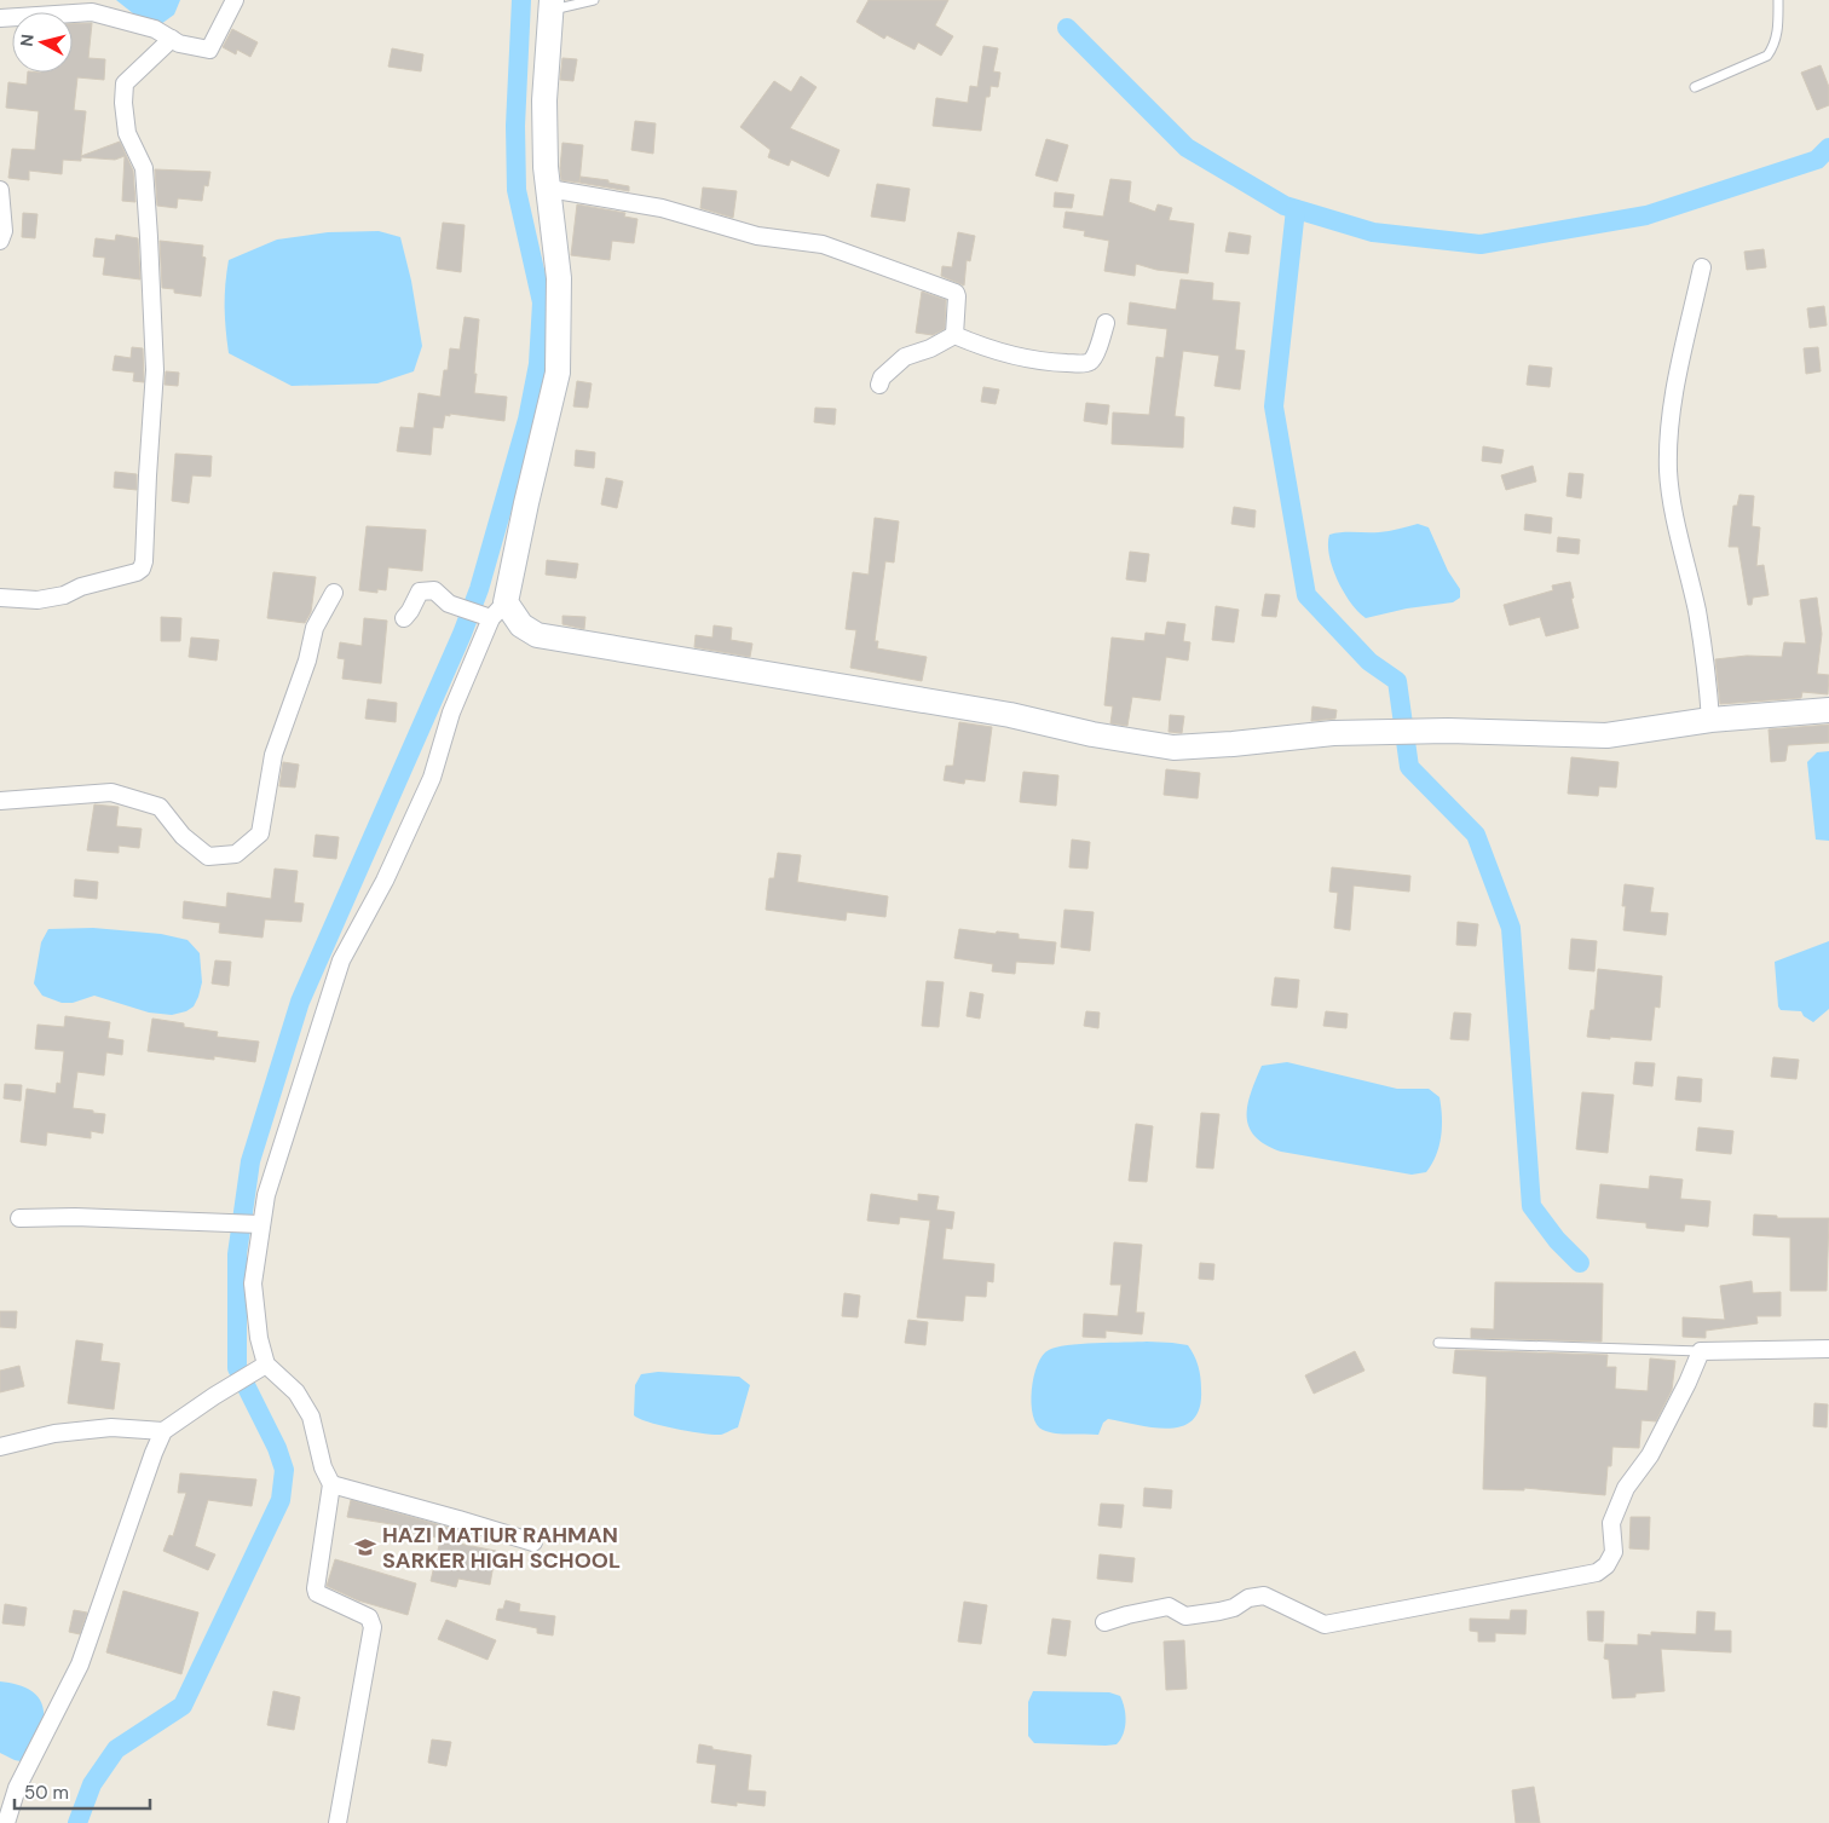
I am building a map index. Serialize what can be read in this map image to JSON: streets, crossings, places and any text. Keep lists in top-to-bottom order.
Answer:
{
  "places": {
    "school or university": ["HAZI MATIUR RAHMAN SARKER HIGH SCHOOL"]
  },
  "scale_bar": "50 m",
  "north": "left"
}
